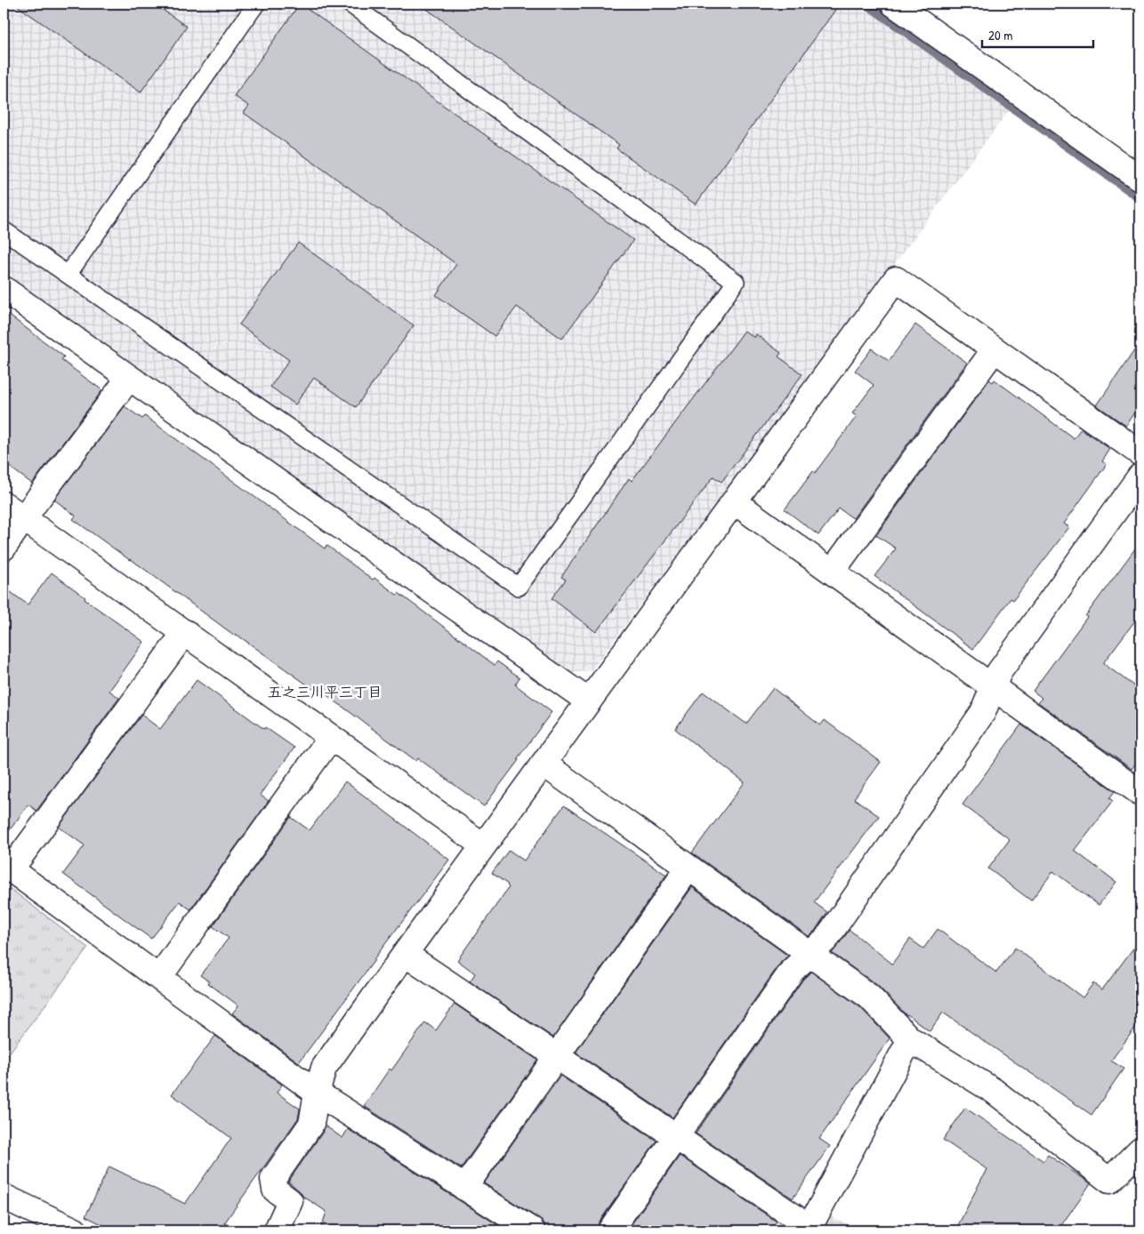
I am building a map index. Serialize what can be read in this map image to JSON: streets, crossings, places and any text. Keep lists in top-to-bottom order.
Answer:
{
  "districts": ["五之三川平三丁目"],
  "scale_bar": "20 m"
}
